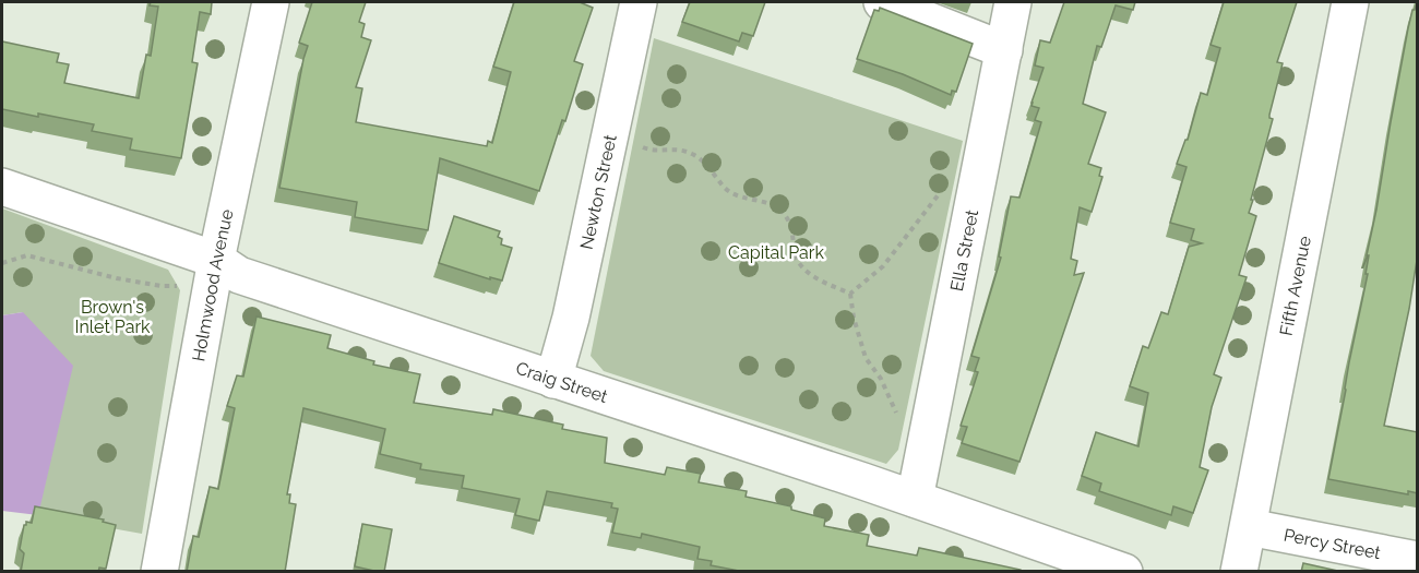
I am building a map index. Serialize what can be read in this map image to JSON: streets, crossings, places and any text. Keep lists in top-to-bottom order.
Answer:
{
  "streets": {
    "street": [
      "Newton Street",
      "Ella Street",
      "Holmwood Avenue",
      "Fifth Avenue",
      "Craig Street",
      "Percy Street"
    ]
  },
  "crossings": [
    ["Newton Street", "Craig Street"],
    ["Ella Street", "Craig Street"],
    ["Holmwood Avenue", "Craig Street"],
    ["Fifth Avenue", "Percy Street"]
  ],
  "parks": ["Capital Park", "Brown's Inlet Park"]
}
